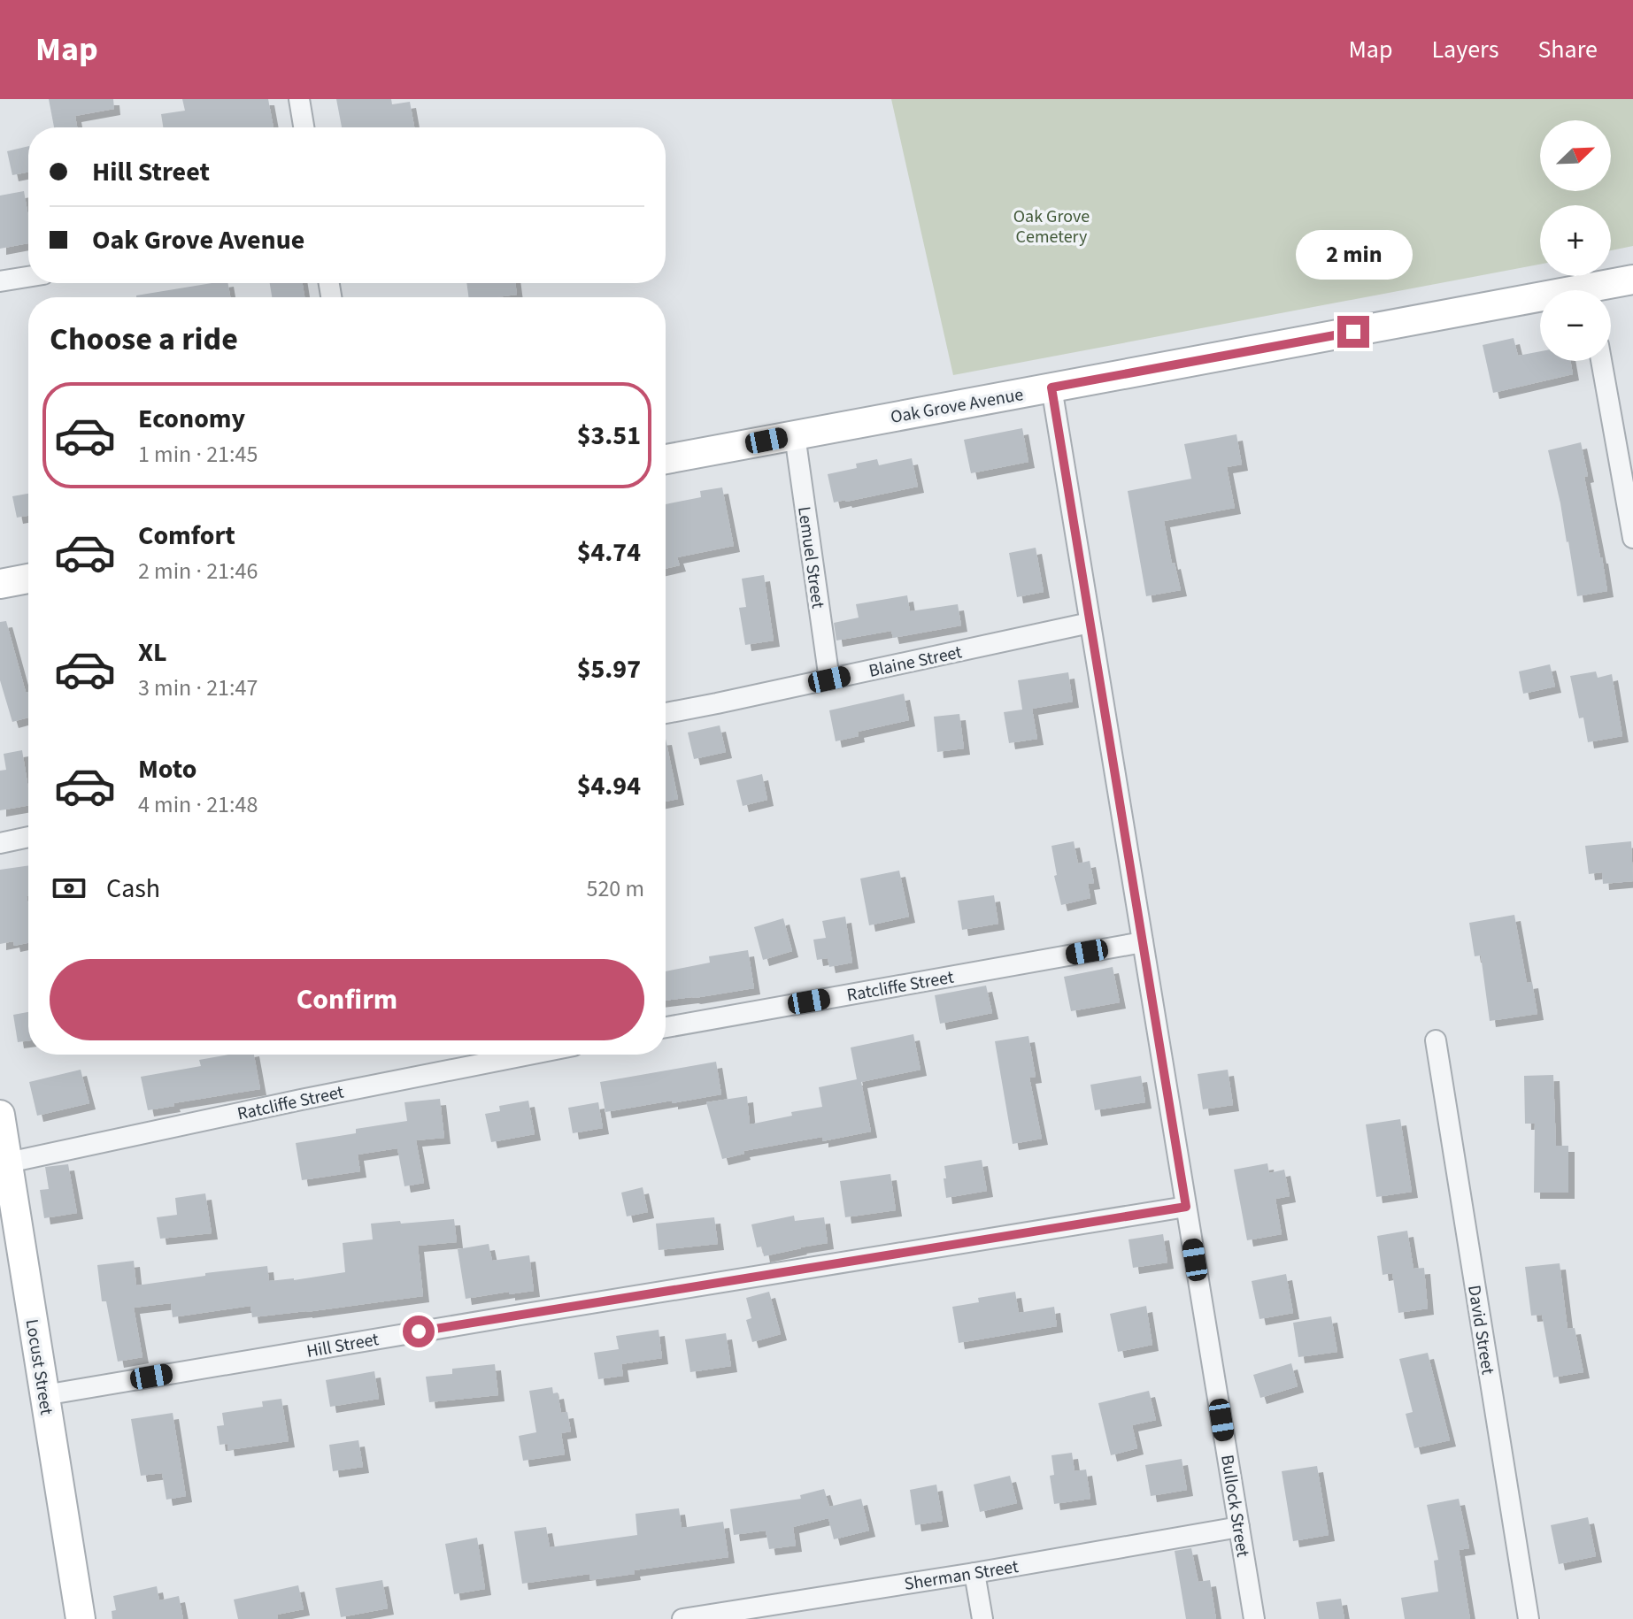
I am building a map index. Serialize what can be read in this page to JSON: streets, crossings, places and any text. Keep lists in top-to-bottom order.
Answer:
{
  "streets": {
    "street": [
      "Oak Grove Avenue",
      "Lemuel Street",
      "Blaine Street",
      "Ratcliffe Street",
      "David Street",
      "Hill Street",
      "Locust Street",
      "Bullock Street",
      "Sherman Street"
    ]
  },
  "crossings": [
    ["Oak Grove Avenue", "Lemuel Street"],
    ["Oak Grove Avenue", "Bullock Street"],
    ["Lemuel Street", "Blaine Street"],
    ["Blaine Street", "Bullock Street"],
    ["Ratcliffe Street", "Locust Street"],
    ["Ratcliffe Street", "Bullock Street"],
    ["Hill Street", "Locust Street"],
    ["Hill Street", "Bullock Street"],
    ["Bullock Street", "Sherman Street"]
  ],
  "parks": ["Oak Grove Cemetery"],
  "north": "top right",
  "page": {
    "header": "Map",
    "nav": ["Map", "Layers", "Share"],
    "map_buttons": ["+", "−"],
    "banner": ["Hill Street", "Oak Grove Avenue"],
    "bubble": "2 min",
    "heading": "Choose a ride",
    "list": [
      {
        "name": "Economy",
        "note": "1 min · 21:45",
        "value": "$3.51"
      },
      {
        "name": "Comfort",
        "note": "2 min · 21:46",
        "value": "$4.74"
      },
      {
        "name": "XL",
        "note": "3 min · 21:47",
        "value": "$5.97"
      },
      {
        "name": "Moto",
        "note": "4 min · 21:48",
        "value": "$4.94"
      }
    ],
    "pay": ["Cash", "520 m"],
    "buttons": "Confirm"
  }
}
